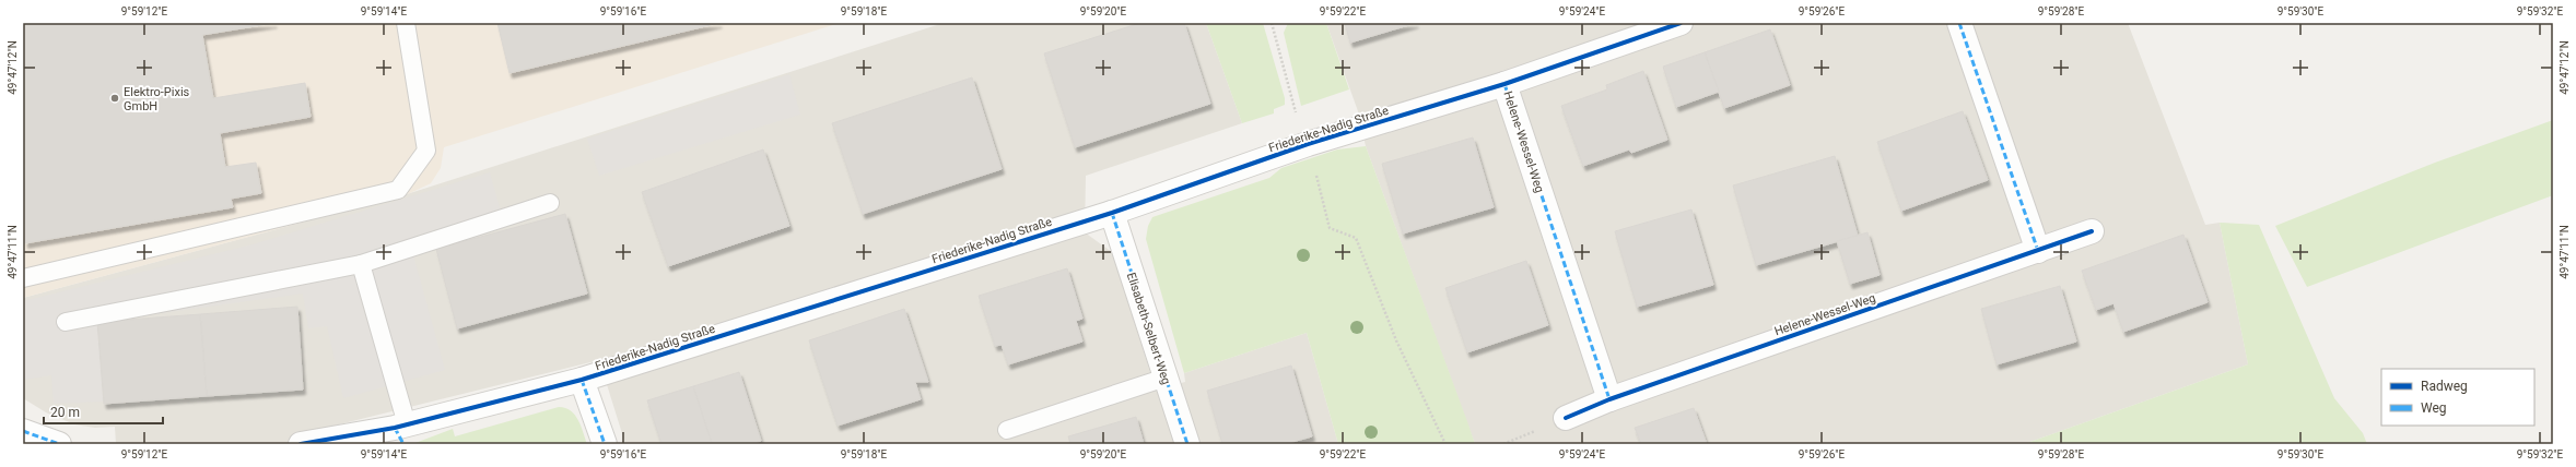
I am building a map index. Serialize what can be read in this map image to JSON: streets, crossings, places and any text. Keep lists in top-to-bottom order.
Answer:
{
  "streets": {
    "street": ["Friederike-Nadig Straße", "Helene-Wessel-Weg", "Elisabeth-Selbert-Weg"]
  },
  "crossings": [
    ["Friederike-Nadig Straße", "Helene-Wessel-Weg"],
    ["Friederike-Nadig Straße", "Elisabeth-Selbert-Weg"]
  ],
  "places": ["Elektro-Pixis GmbH"],
  "legend": ["Radweg", "Weg"],
  "scale_bar": "20 m",
  "coordinates": [
    "9°59'12\"E",
    "9°59'14\"E",
    "9°59'16\"E",
    "9°59'18\"E",
    "9°59'20\"E",
    "9°59'22\"E",
    "9°59'24\"E",
    "9°59'26\"E",
    "9°59'28\"E",
    "9°59'30\"E",
    "9°59'32\"E",
    "49°47'12\"N",
    "49°47'11\"N"
  ]
}
